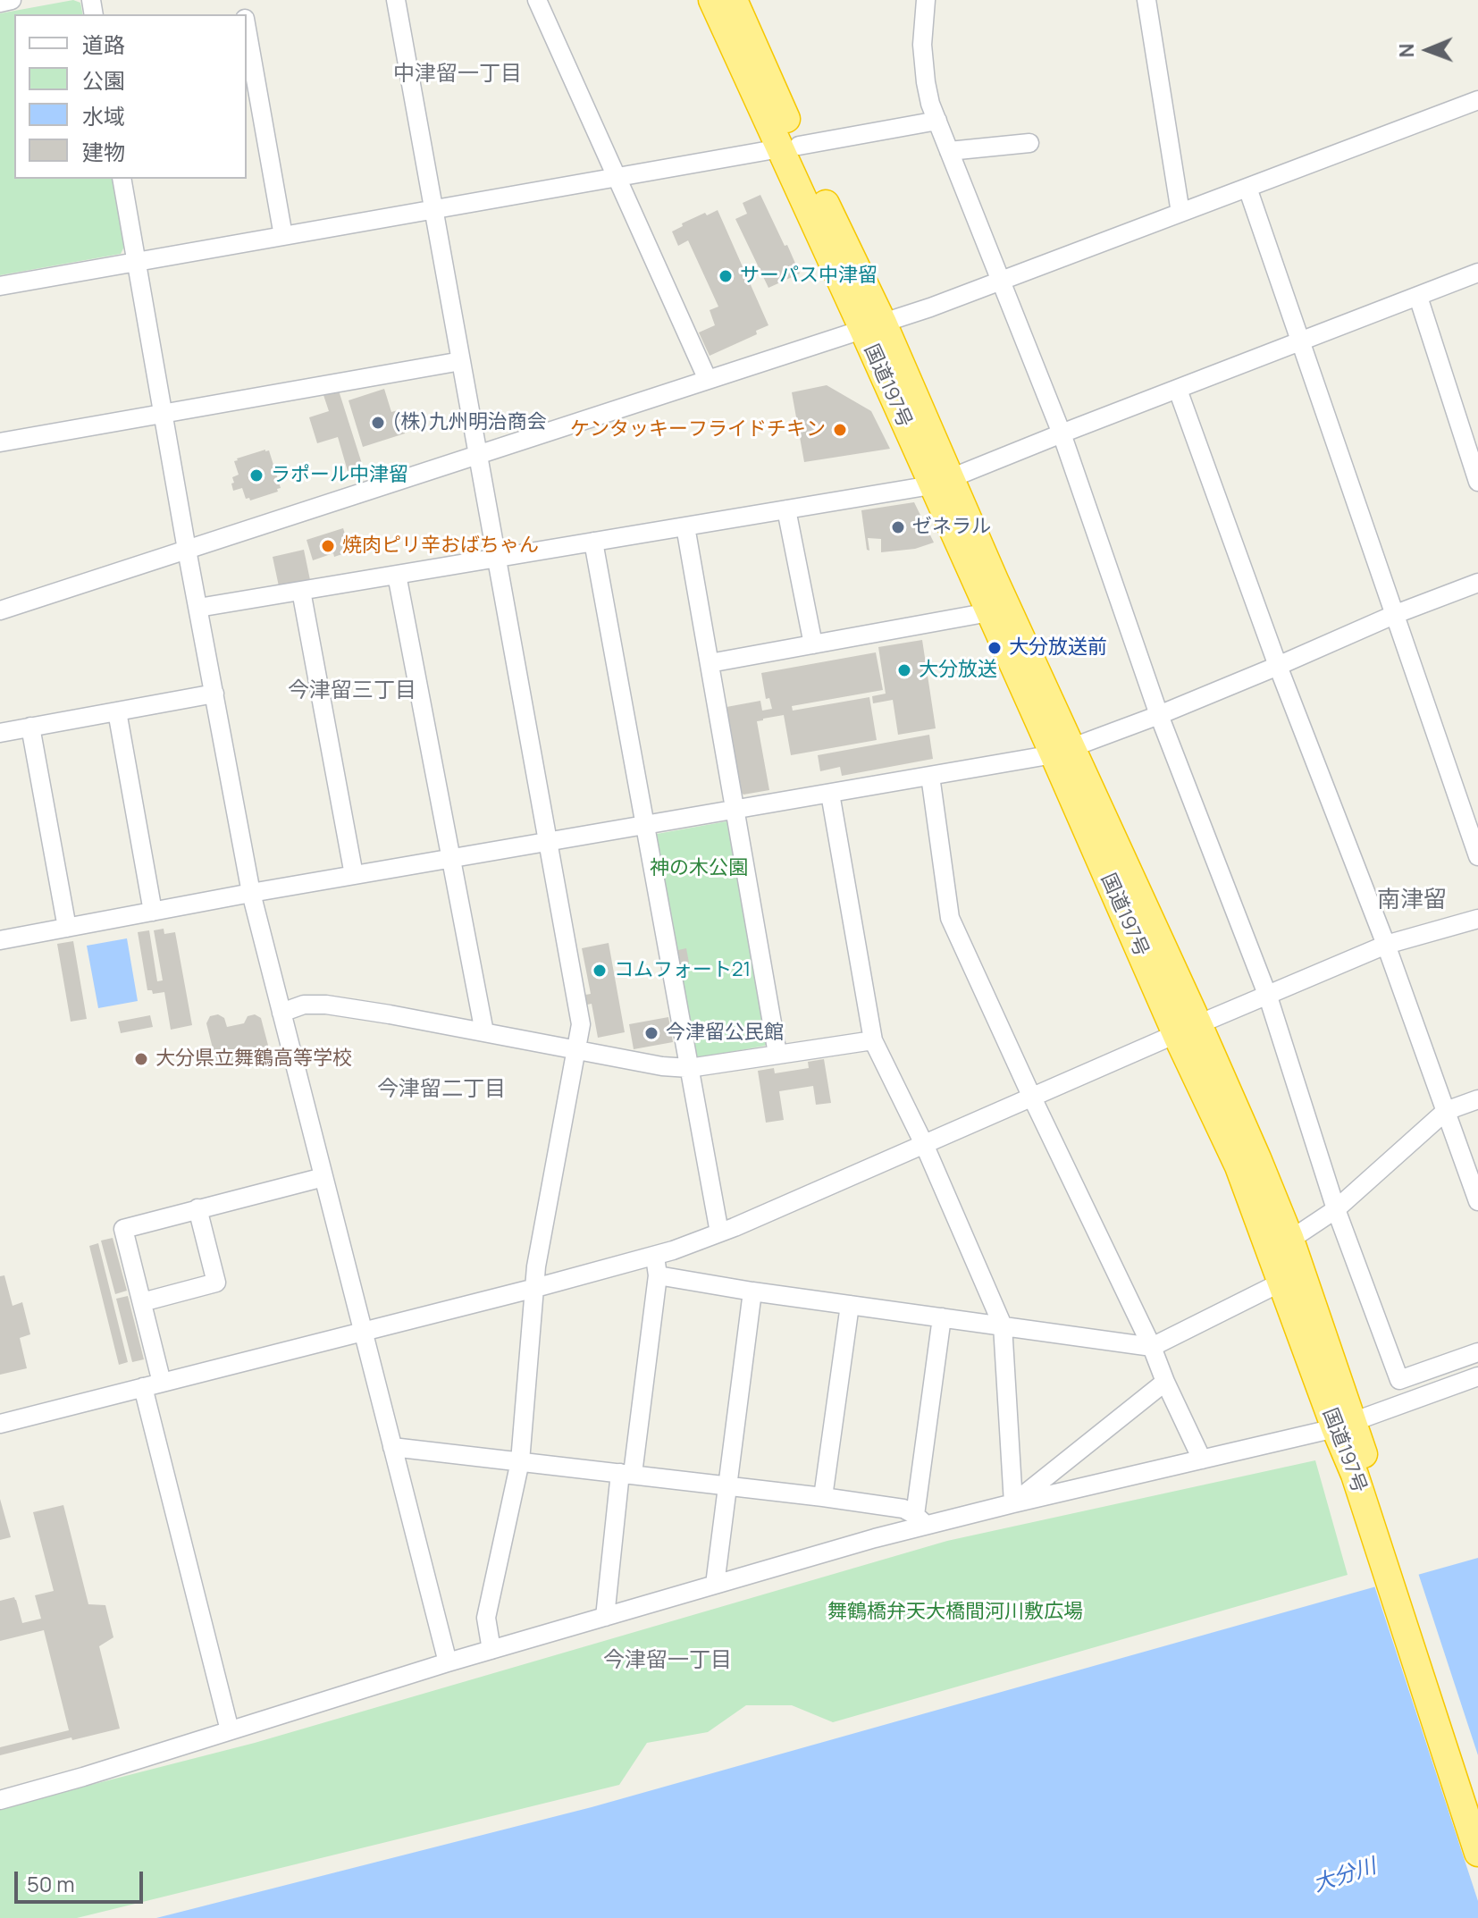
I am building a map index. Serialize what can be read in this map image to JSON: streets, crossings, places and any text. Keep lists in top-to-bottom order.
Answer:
{
  "streets": {
    "highway": ["国道197号"]
  },
  "districts": [
    "中津留一丁目",
    "今津留三丁目",
    "南津留",
    "今津留二丁目",
    "今津留一丁目"
  ],
  "water": ["大分川"],
  "parks": ["神の木公園", "舞鶴橋弁天大橋間河川敷広場"],
  "places": [
    "サーパス中津留",
    "(株)九州明治商会",
    "ケンタッキーフライドチキン",
    "ラポール中津留",
    "ゼネラル",
    "焼肉ピリ辛おばちゃん",
    "大分放送前",
    "大分放送",
    "コムフォート21",
    "今津留公民館",
    "大分県立舞鶴高等学校"
  ],
  "legend": [
    "道路",
    "公園",
    "水域",
    "建物"
  ],
  "scale_bar": "50 m",
  "north": "left"
}
